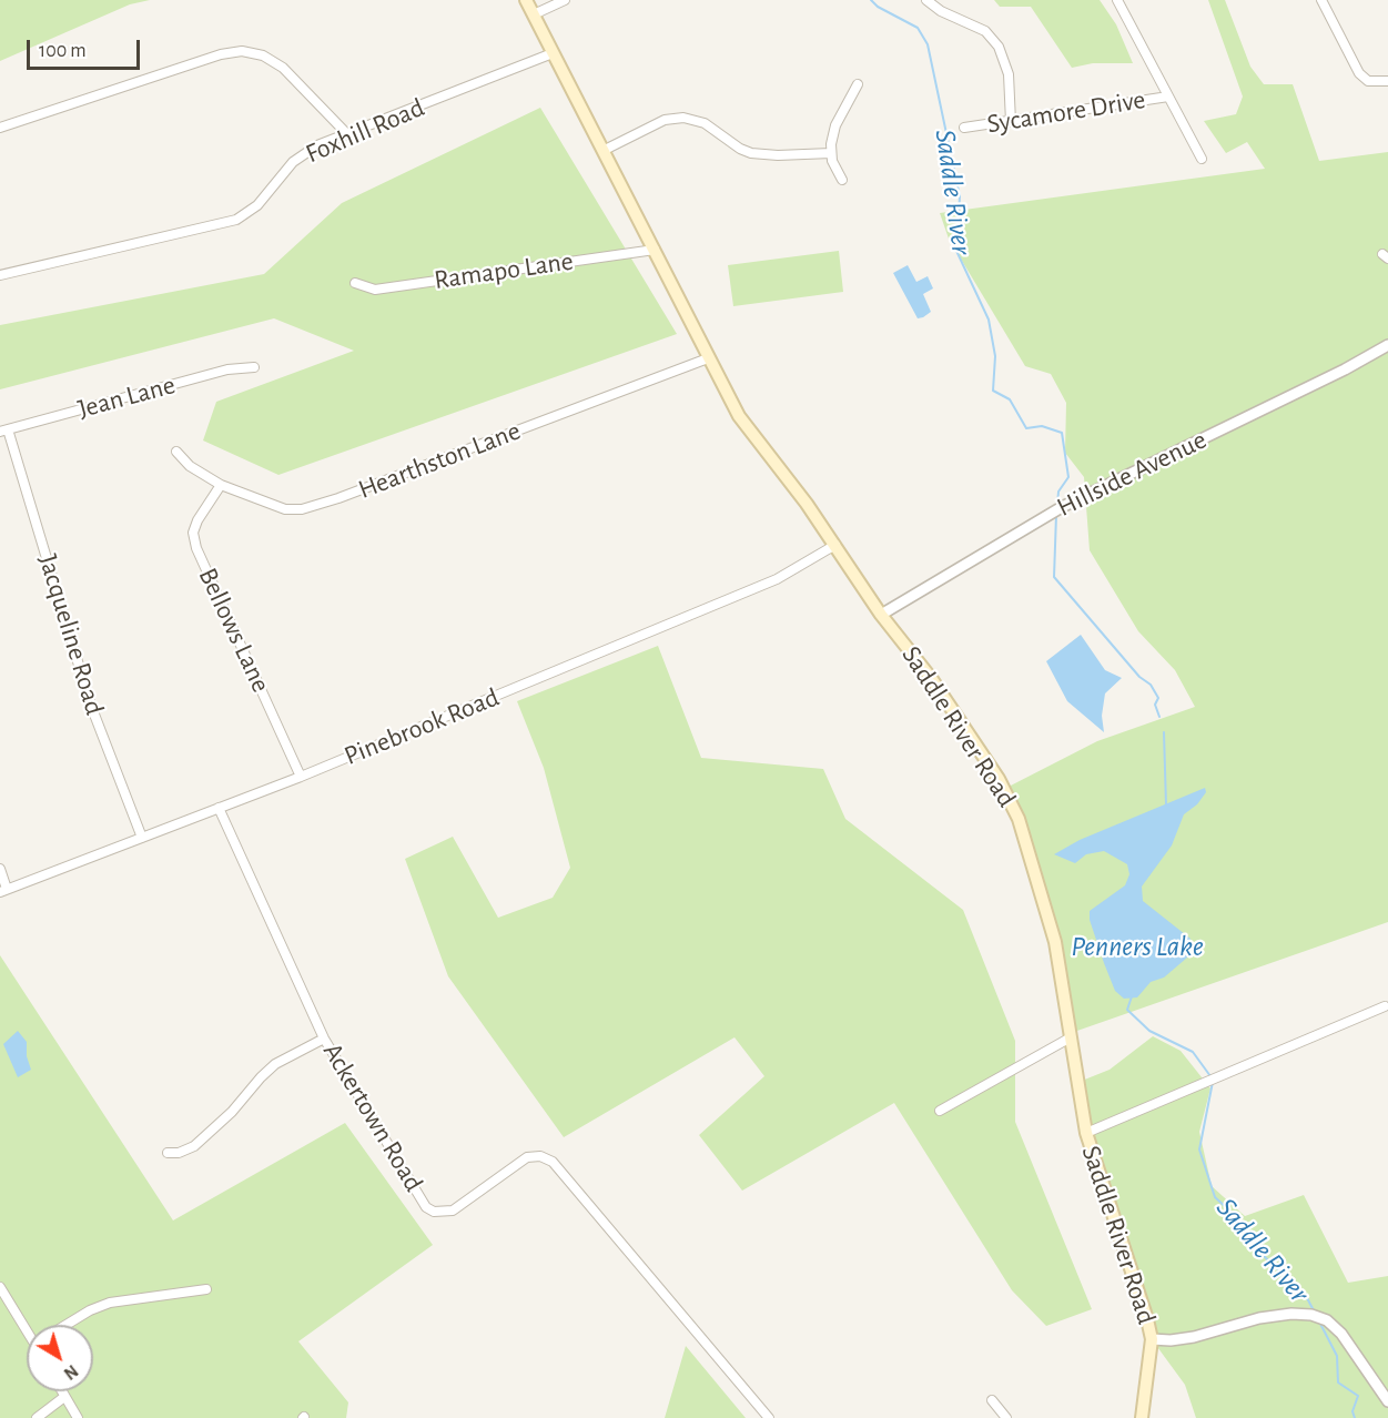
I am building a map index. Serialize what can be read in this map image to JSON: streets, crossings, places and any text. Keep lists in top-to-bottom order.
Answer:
{
  "streets": {
    "main road": ["Saddle River Road"],
    "street": [
      "Sycamore Drive",
      "Foxhill Road",
      "Ramapo Lane",
      "Jean Lane",
      "Hearthston Lane",
      "Hillside Avenue",
      "Bellows Lane",
      "Jacqueline Road",
      "Pinebrook Road",
      "Ackertown Road"
    ]
  },
  "crossings": [
    ["Foxhill Road", "Saddle River Road"],
    ["Ramapo Lane", "Saddle River Road"],
    ["Jean Lane", "Jacqueline Road"],
    ["Hearthston Lane", "Bellows Lane"],
    ["Hearthston Lane", "Saddle River Road"],
    ["Hillside Avenue", "Saddle River Road"],
    ["Bellows Lane", "Pinebrook Road"],
    ["Jacqueline Road", "Pinebrook Road"],
    ["Pinebrook Road", "Saddle River Road"],
    ["Pinebrook Road", "Ackertown Road"]
  ],
  "water": ["Saddle River", "Penners Lake"],
  "scale_bar": "100 m",
  "north": "bottom right"
}
